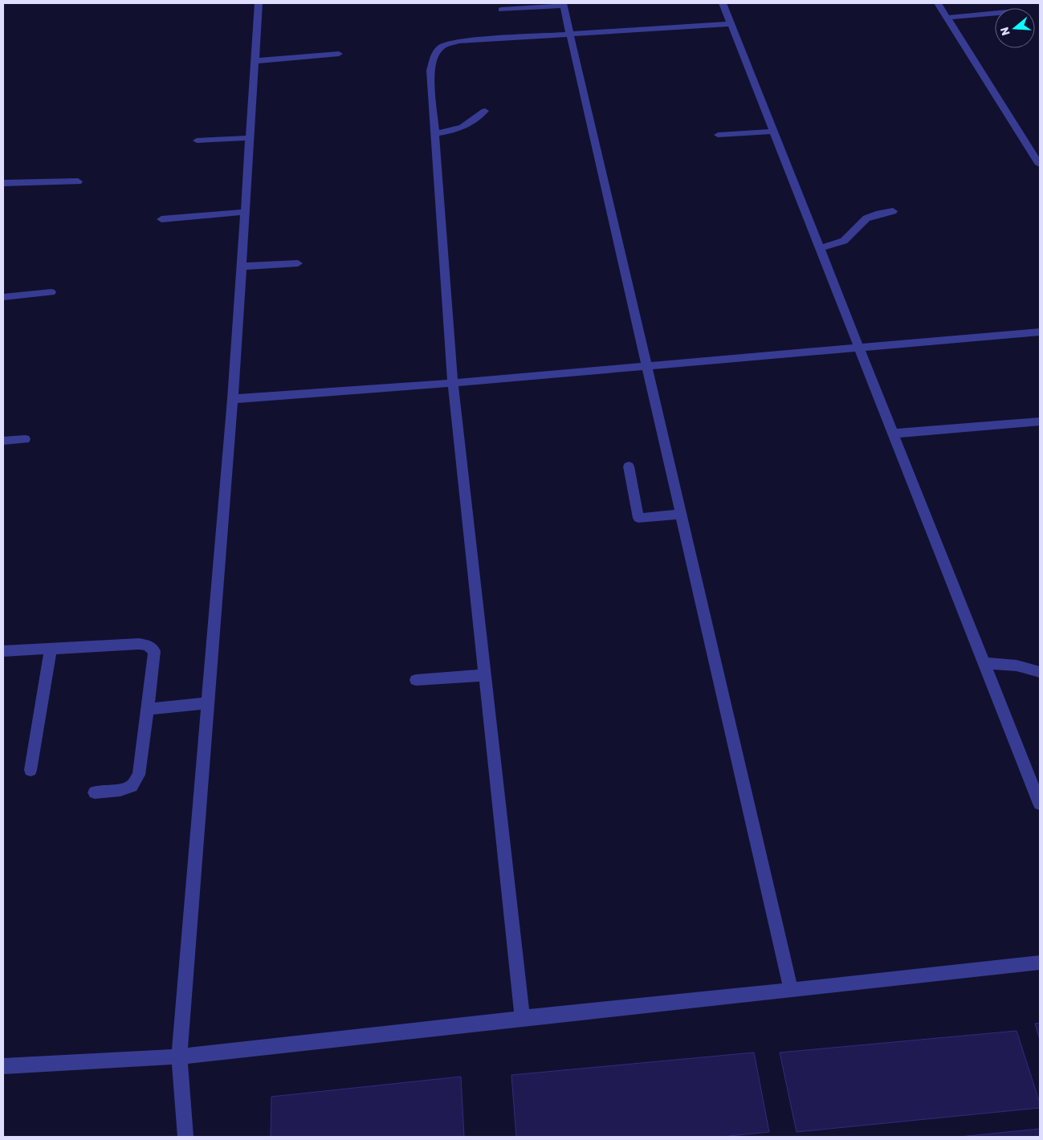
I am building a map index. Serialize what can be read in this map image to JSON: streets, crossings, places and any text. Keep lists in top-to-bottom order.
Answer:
{
  "north": "left"
}
